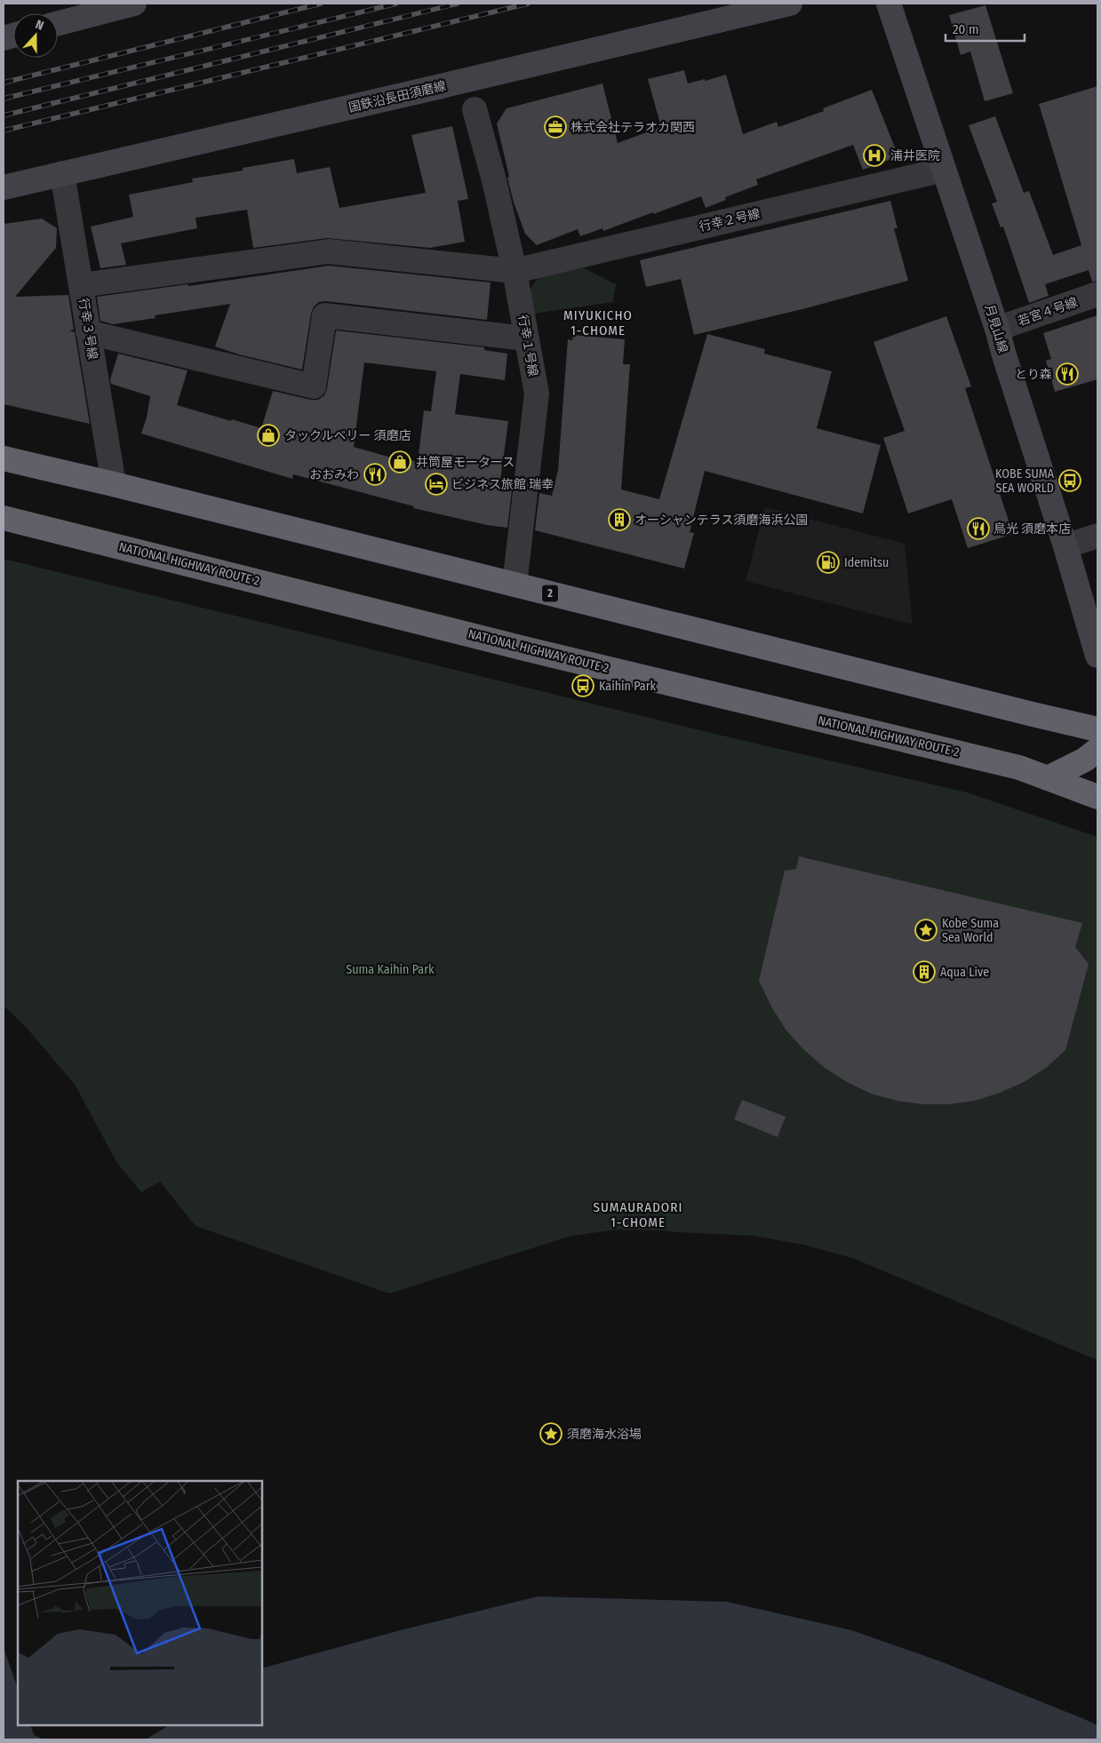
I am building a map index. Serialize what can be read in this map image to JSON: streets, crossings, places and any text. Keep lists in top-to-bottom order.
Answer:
{
  "streets": {
    "highway": ["NATIONAL HIGHWAY ROUTE 2", "2"],
    "street": [
      "国鉄沿長田須磨線",
      "行幸２号線",
      "若宮４号線",
      "行幸３号線",
      "月見山線",
      "行幸１号線"
    ]
  },
  "crossings": [
    ["国鉄沿長田須磨線", "行幸３号線"],
    ["行幸２号線", "行幸３号線"],
    ["行幸２号線", "月見山線"],
    ["行幸２号線", "行幸１号線"],
    ["若宮４号線", "月見山線"],
    ["行幸３号線", "2"],
    ["行幸１号線", "2"]
  ],
  "districts": ["MIYUKICHO 1-CHOME", "SUMAURADORI 1-CHOME"],
  "parks": ["Suma Kaihin Park"],
  "places": {
    "office": ["株式会社テラオカ関西"],
    "hospital": ["浦井医院"],
    "restaurant": ["とり森", "おおみわ", "鳥光 須磨本店"],
    "shop": ["タックルベリー 須磨店", "井筒屋モータース"],
    "bus stop": ["KOBE SUMA SEA WORLD", "Kaihin Park"],
    "hotel": ["ビジネス旅館 瑞幸"],
    "building": ["オーシャンテラス須磨海浜公園", "Aqua Live"],
    "fuel station": ["Idemitsu"],
    "place": ["Kobe Suma Sea World", "須磨海水浴場"]
  },
  "scale_bar": "20 m",
  "north": "top"
}
